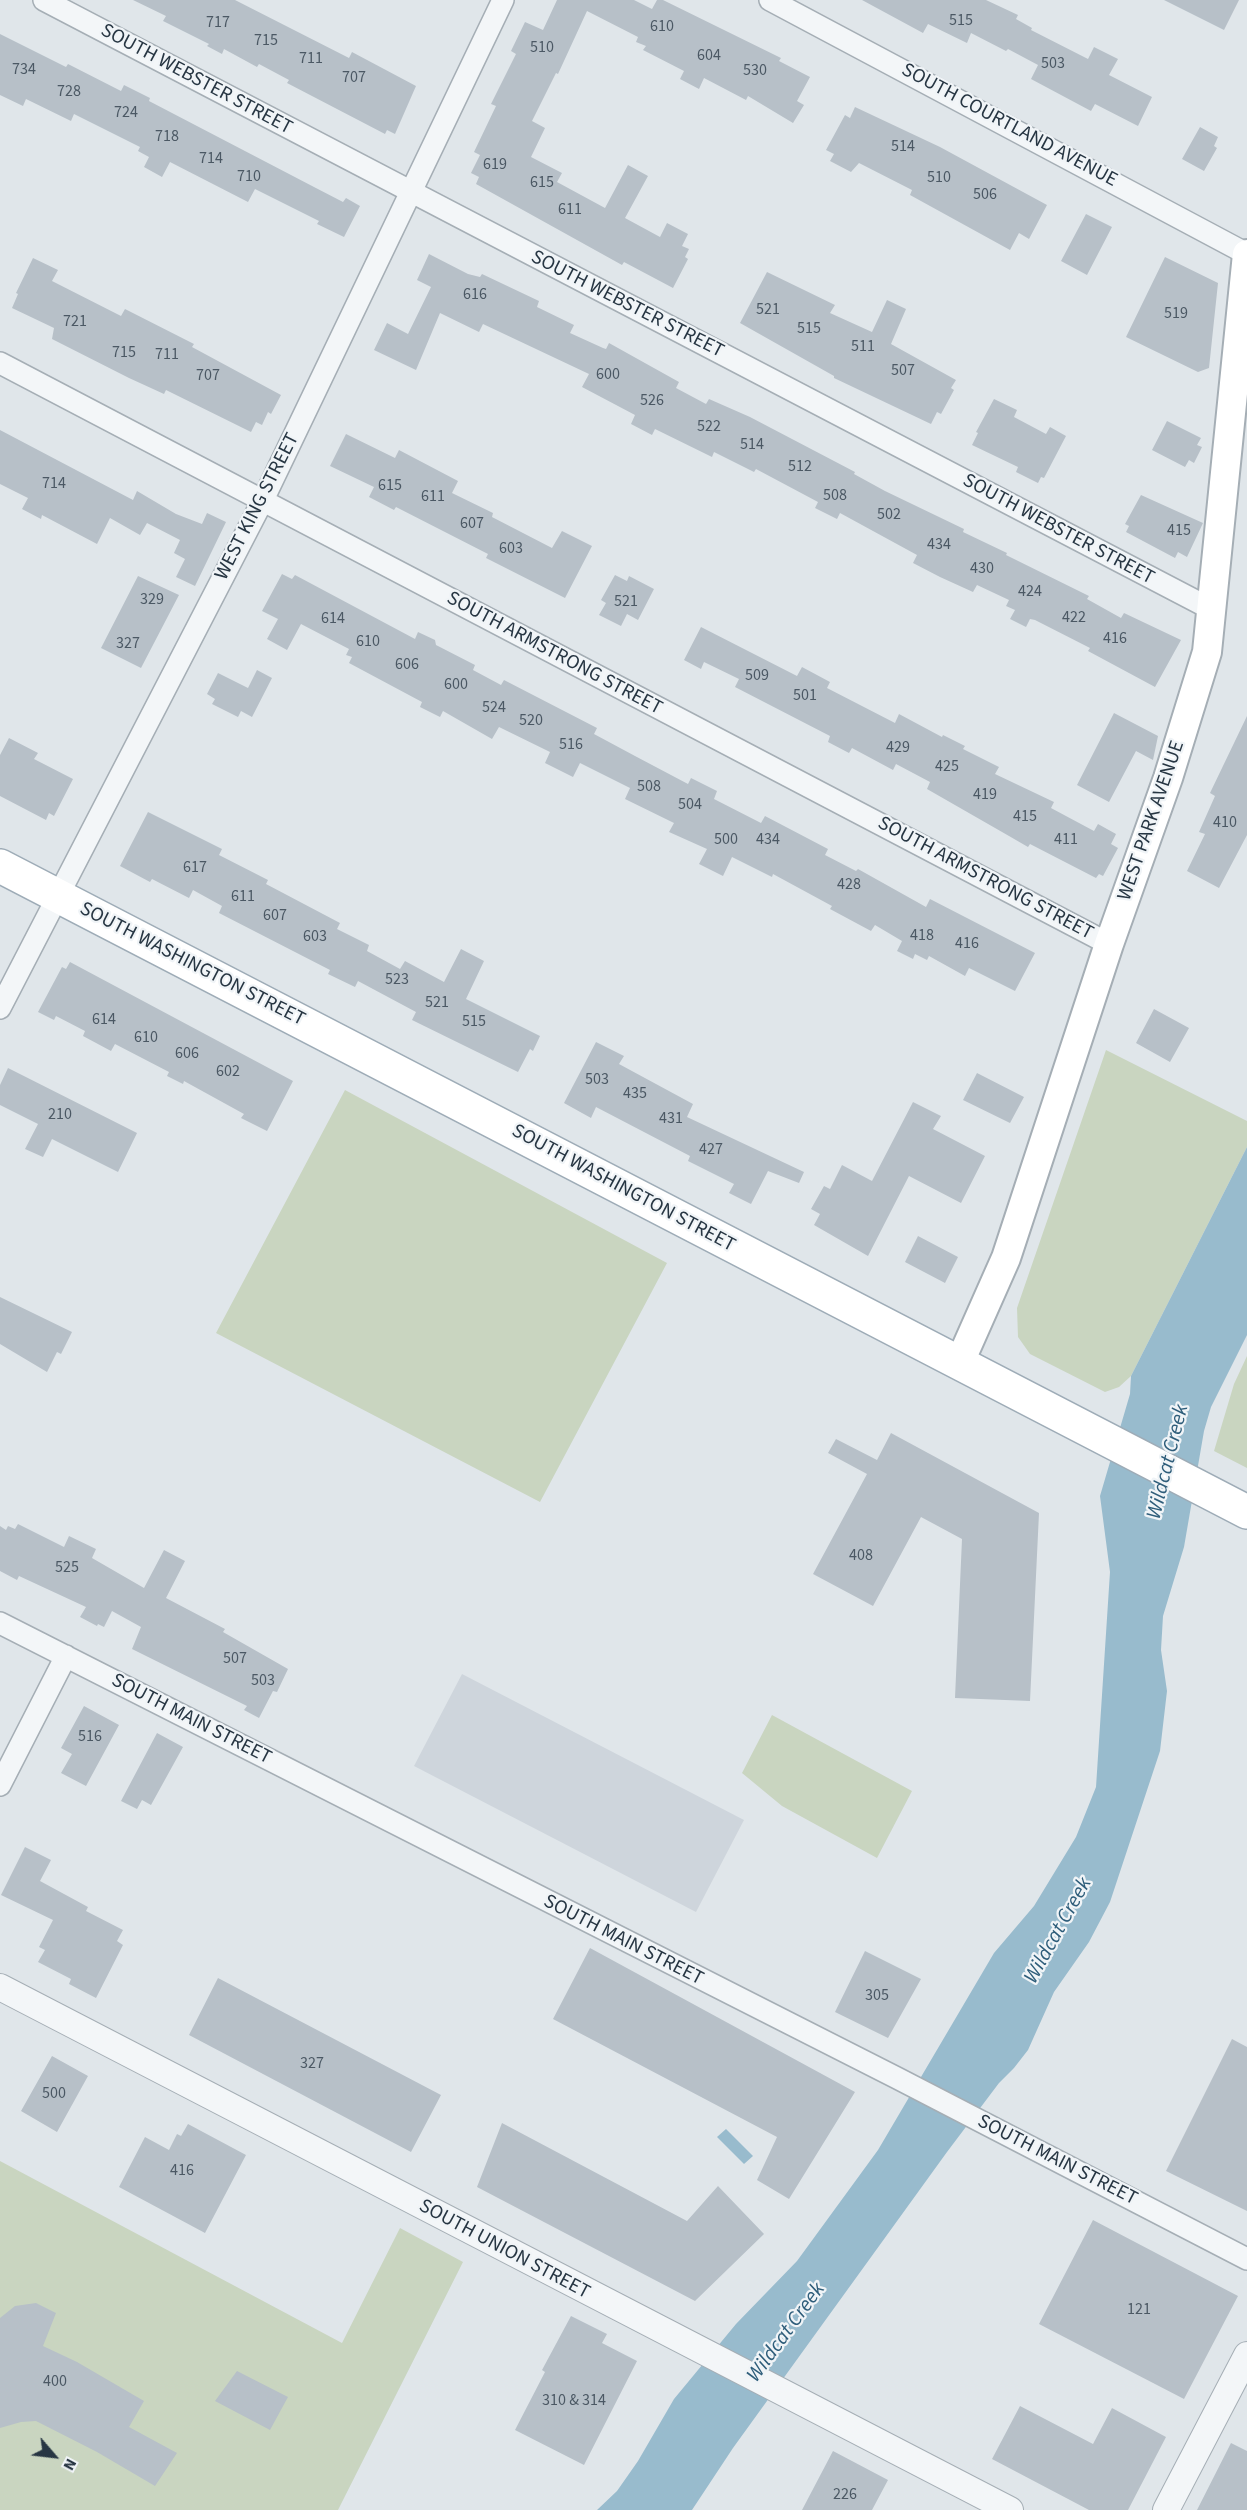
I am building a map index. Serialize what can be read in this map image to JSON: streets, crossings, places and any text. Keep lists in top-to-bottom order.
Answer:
{
  "streets": {
    "main road": ["WEST PARK AVENUE", "SOUTH WASHINGTON STREET"],
    "street": [
      "SOUTH WEBSTER STREET",
      "SOUTH COURTLAND AVENUE",
      "WEST KING STREET",
      "SOUTH ARMSTRONG STREET",
      "SOUTH MAIN STREET",
      "SOUTH UNION STREET"
    ]
  },
  "crossings": [
    ["SOUTH WEBSTER STREET", "WEST KING STREET"],
    ["SOUTH WEBSTER STREET", "WEST PARK AVENUE"],
    ["SOUTH COURTLAND AVENUE", "WEST PARK AVENUE"],
    ["WEST KING STREET", "SOUTH ARMSTRONG STREET"],
    ["WEST KING STREET", "SOUTH WASHINGTON STREET"],
    ["SOUTH ARMSTRONG STREET", "WEST PARK AVENUE"],
    ["WEST PARK AVENUE", "SOUTH WASHINGTON STREET"]
  ],
  "water": ["Wildcat Creek"],
  "house_numbers": [
    "515",
    "717",
    "610",
    "715",
    "510",
    "604",
    "711",
    "503",
    "734",
    "530",
    "707",
    "728",
    "724",
    "718",
    "514",
    "714",
    "619",
    "710",
    "510",
    "615",
    "506",
    "611",
    "616",
    "521",
    "519",
    "721",
    "515",
    "511",
    "715",
    "711",
    "507",
    "600",
    "707",
    "526",
    "522",
    "514",
    "512",
    "714",
    "615",
    "508",
    "611",
    "502",
    "607",
    "415",
    "434",
    "603",
    "430",
    "424",
    "329",
    "521",
    "422",
    "614",
    "416",
    "610",
    "327",
    "606",
    "509",
    "600",
    "501",
    "524",
    "520",
    "516",
    "429",
    "425",
    "508",
    "419",
    "504",
    "415",
    "410",
    "500",
    "434",
    "411",
    "617",
    "428",
    "611",
    "607",
    "418",
    "603",
    "416",
    "523",
    "521",
    "614",
    "515",
    "610",
    "606",
    "602",
    "503",
    "435",
    "210",
    "431",
    "427",
    "408",
    "525",
    "507",
    "503",
    "516",
    "305",
    "327",
    "500",
    "416",
    "121",
    "400",
    "310 & 314",
    "226"
  ],
  "north": "bottom right"
}
